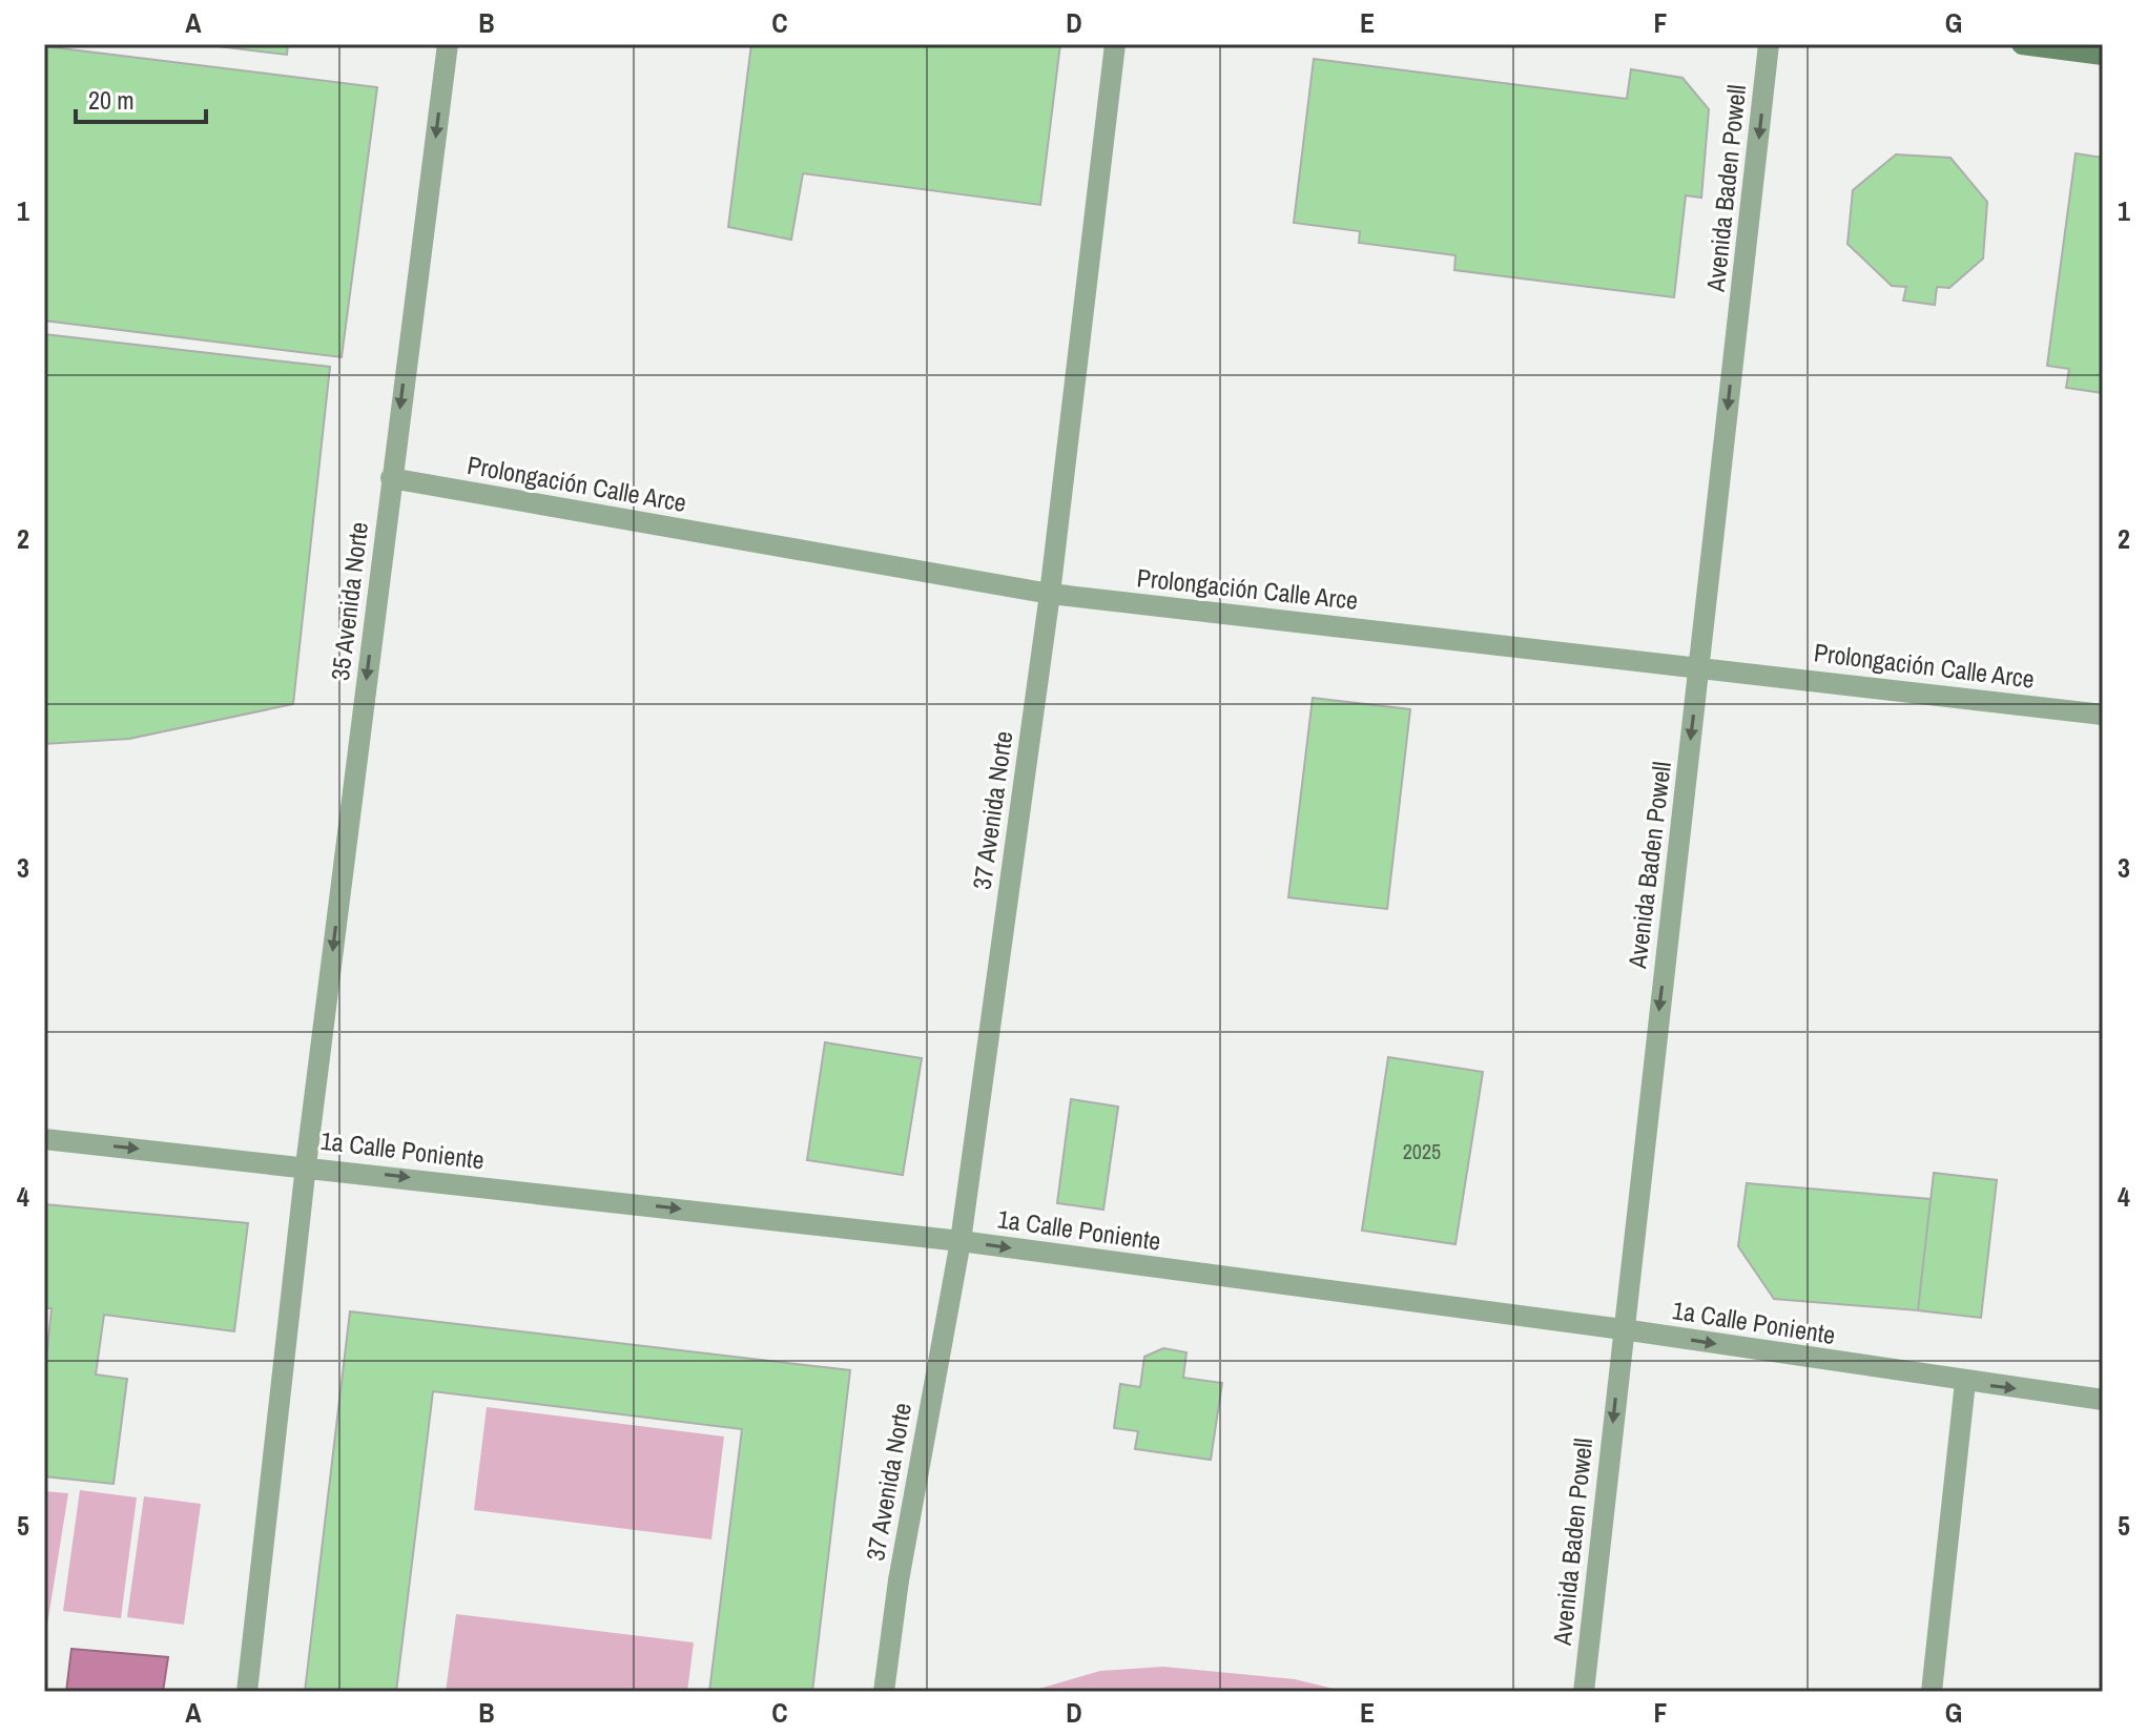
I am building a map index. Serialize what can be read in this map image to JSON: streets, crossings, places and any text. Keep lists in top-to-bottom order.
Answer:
{
  "streets": {
    "street": [
      "Avenida Baden Powell",
      "Prolongación Calle Arce",
      "35 Avenida Norte",
      "37 Avenida Norte",
      "1a Calle Poniente"
    ]
  },
  "crossings": [
    ["Avenida Baden Powell", "Prolongación Calle Arce"],
    ["Avenida Baden Powell", "1a Calle Poniente"],
    ["Prolongación Calle Arce", "35 Avenida Norte"],
    ["Prolongación Calle Arce", "37 Avenida Norte"],
    ["35 Avenida Norte", "1a Calle Poniente"],
    ["37 Avenida Norte", "1a Calle Poniente"]
  ],
  "one_way": ["Avenida Baden Powell", "35 Avenida Norte", "1a Calle Poniente"],
  "house_numbers": ["2025"],
  "scale_bar": "20 m",
  "grid": {
    "columns": [
      "A",
      "B",
      "C",
      "D",
      "E",
      "F",
      "G"
    ],
    "rows": [
      "1",
      "2",
      "3",
      "4",
      "5"
    ]
  }
}
